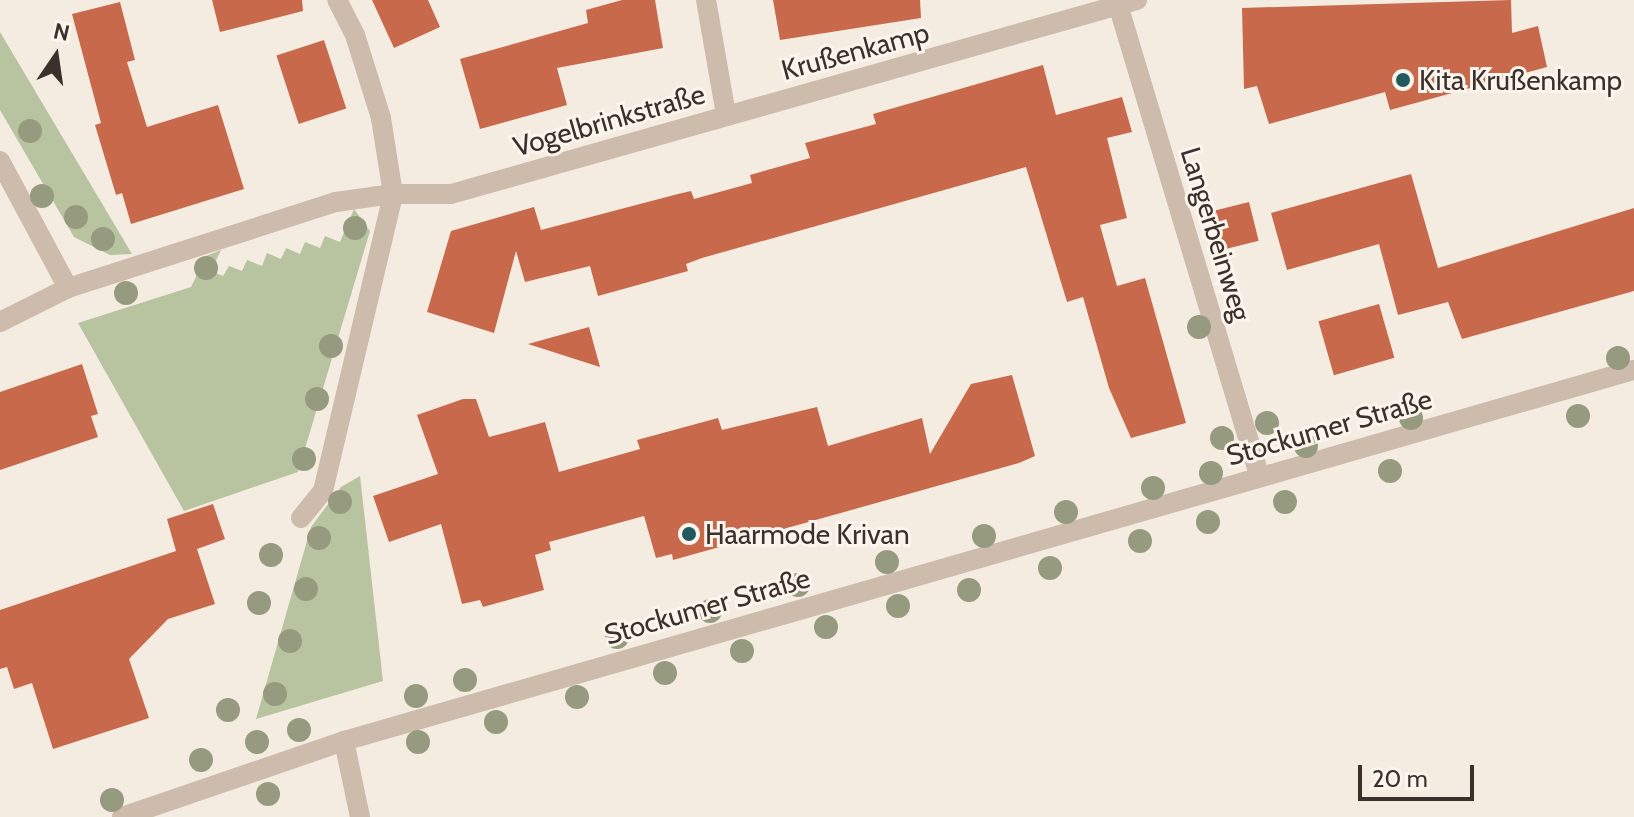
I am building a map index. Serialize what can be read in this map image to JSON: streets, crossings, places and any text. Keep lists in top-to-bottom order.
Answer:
{
  "streets": {
    "street": [
      "Krußenkamp",
      "Vogelbrinkstraße",
      "Langerbeinweg",
      "Stockumer Straße"
    ]
  },
  "crossings": [
    ["Krußenkamp", "Vogelbrinkstraße"],
    ["Krußenkamp", "Langerbeinweg"],
    ["Langerbeinweg", "Stockumer Straße"]
  ],
  "places": ["Kita Krußenkamp", "Haarmode Krivan"],
  "scale_bar": "20 m",
  "north": "top"
}
